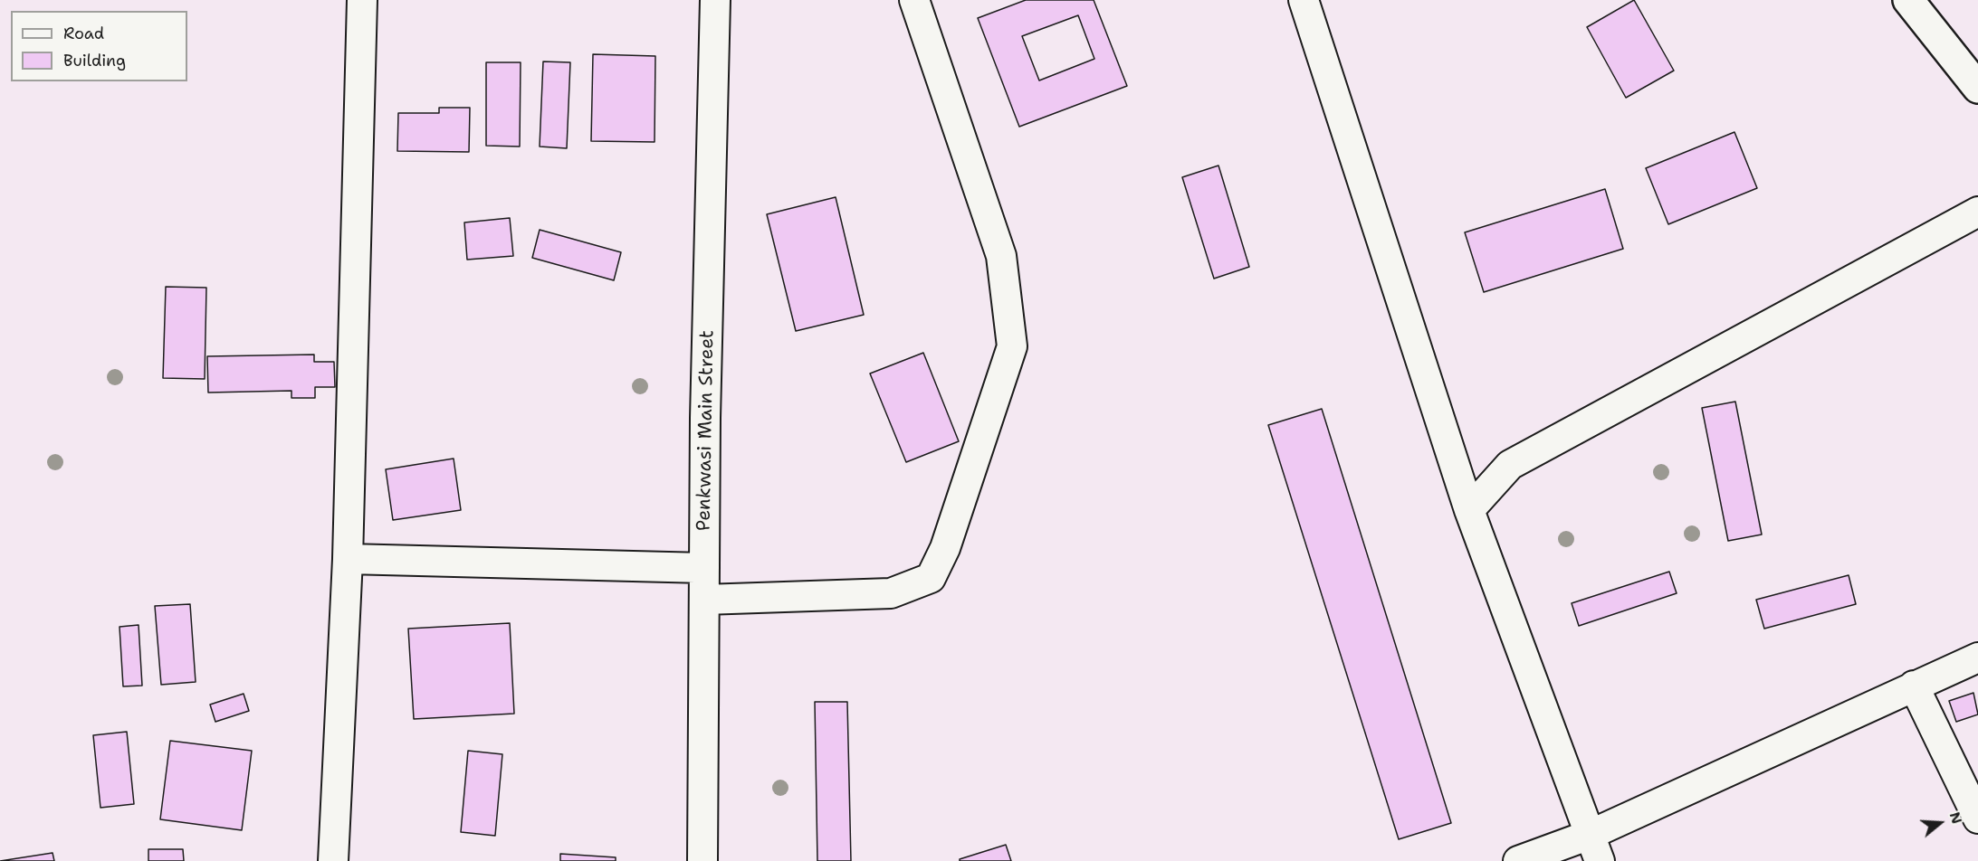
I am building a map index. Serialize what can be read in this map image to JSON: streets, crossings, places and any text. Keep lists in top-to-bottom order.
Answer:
{
  "streets": {
    "street": ["Penkwasi Main Street"]
  },
  "legend": ["Road", "Building"],
  "north": "right"
}
